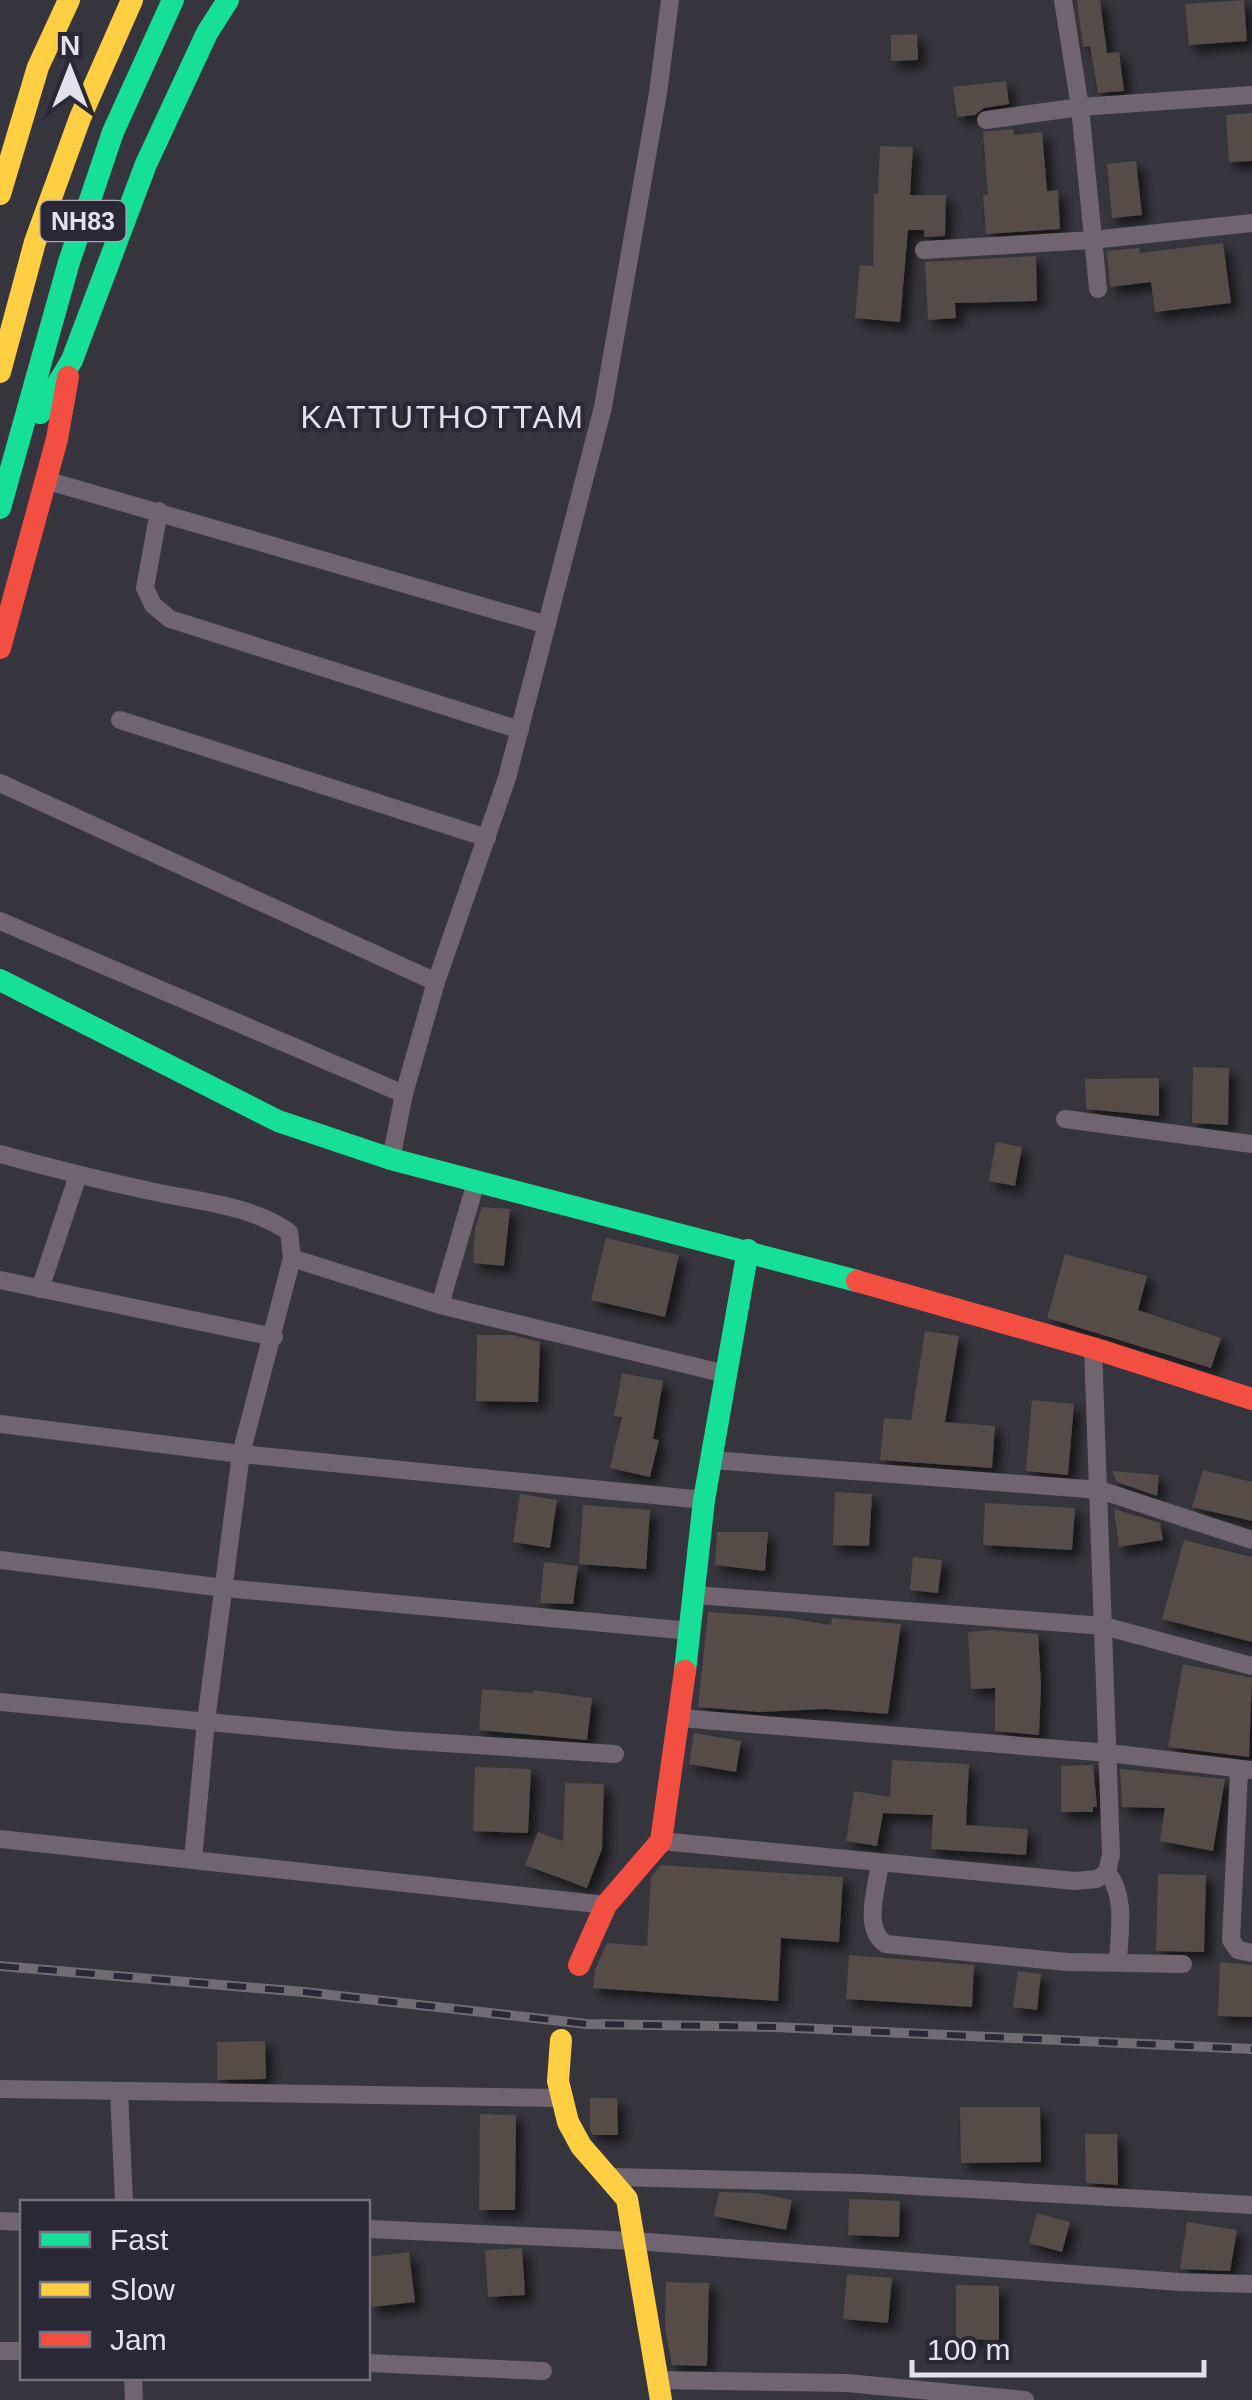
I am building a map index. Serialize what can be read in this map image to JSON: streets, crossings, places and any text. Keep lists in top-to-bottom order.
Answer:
{
  "streets": {
    "main road": ["NH83"]
  },
  "districts": ["KATTUTHOTTAM"],
  "legend": ["Fast", "Slow", "Jam"],
  "scale_bar": "100 m",
  "north": "top"
}
